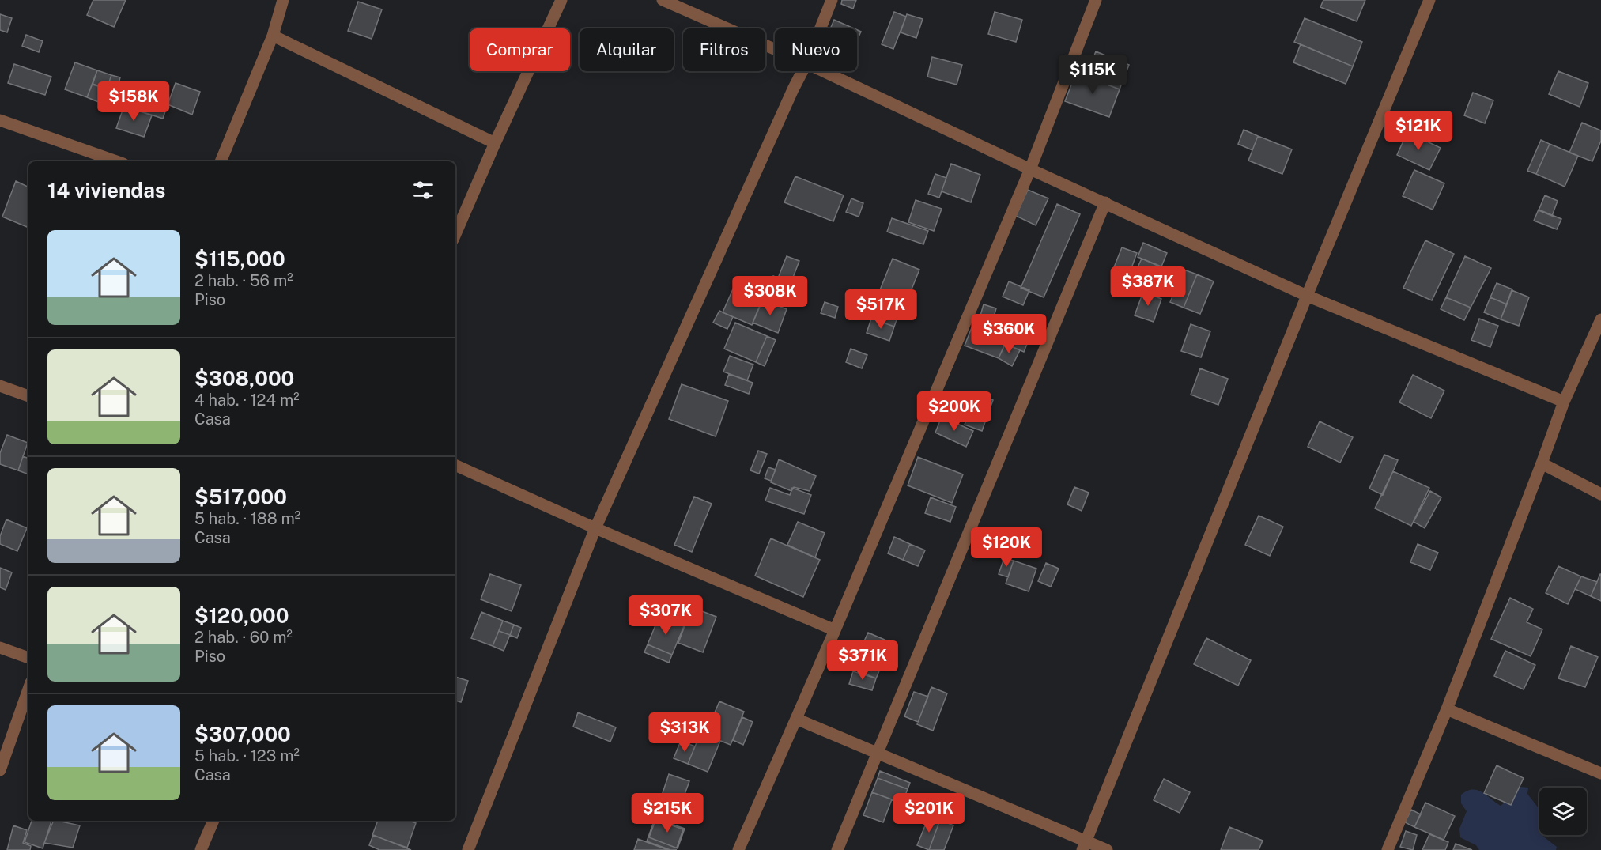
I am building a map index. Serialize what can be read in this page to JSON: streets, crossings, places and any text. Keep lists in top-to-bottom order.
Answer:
{
  "page": {
    "chip": [
      "Comprar",
      "Alquilar",
      "Filtros",
      "Nuevo"
    ],
    "price": [
      "$115K",
      "$158K",
      "$121K",
      "$387K",
      "$308K",
      "$517K",
      "$360K",
      "$200K",
      "$120K",
      "$307K",
      "$371K",
      "$313K",
      "$215K",
      "$201K"
    ],
    "heading": "14 viviendas",
    "list": [
      {
        "name": "$115,000",
        "note": "2 hab. · 56 m² · Piso"
      },
      {
        "name": "$308,000",
        "note": "4 hab. · 124 m² · Casa"
      },
      {
        "name": "$517,000",
        "note": "5 hab. · 188 m² · Casa"
      },
      {
        "name": "$120,000",
        "note": "2 hab. · 60 m² · Piso"
      },
      {
        "name": "$307,000",
        "note": "5 hab. · 123 m² · Casa"
      }
    ]
  }
}
